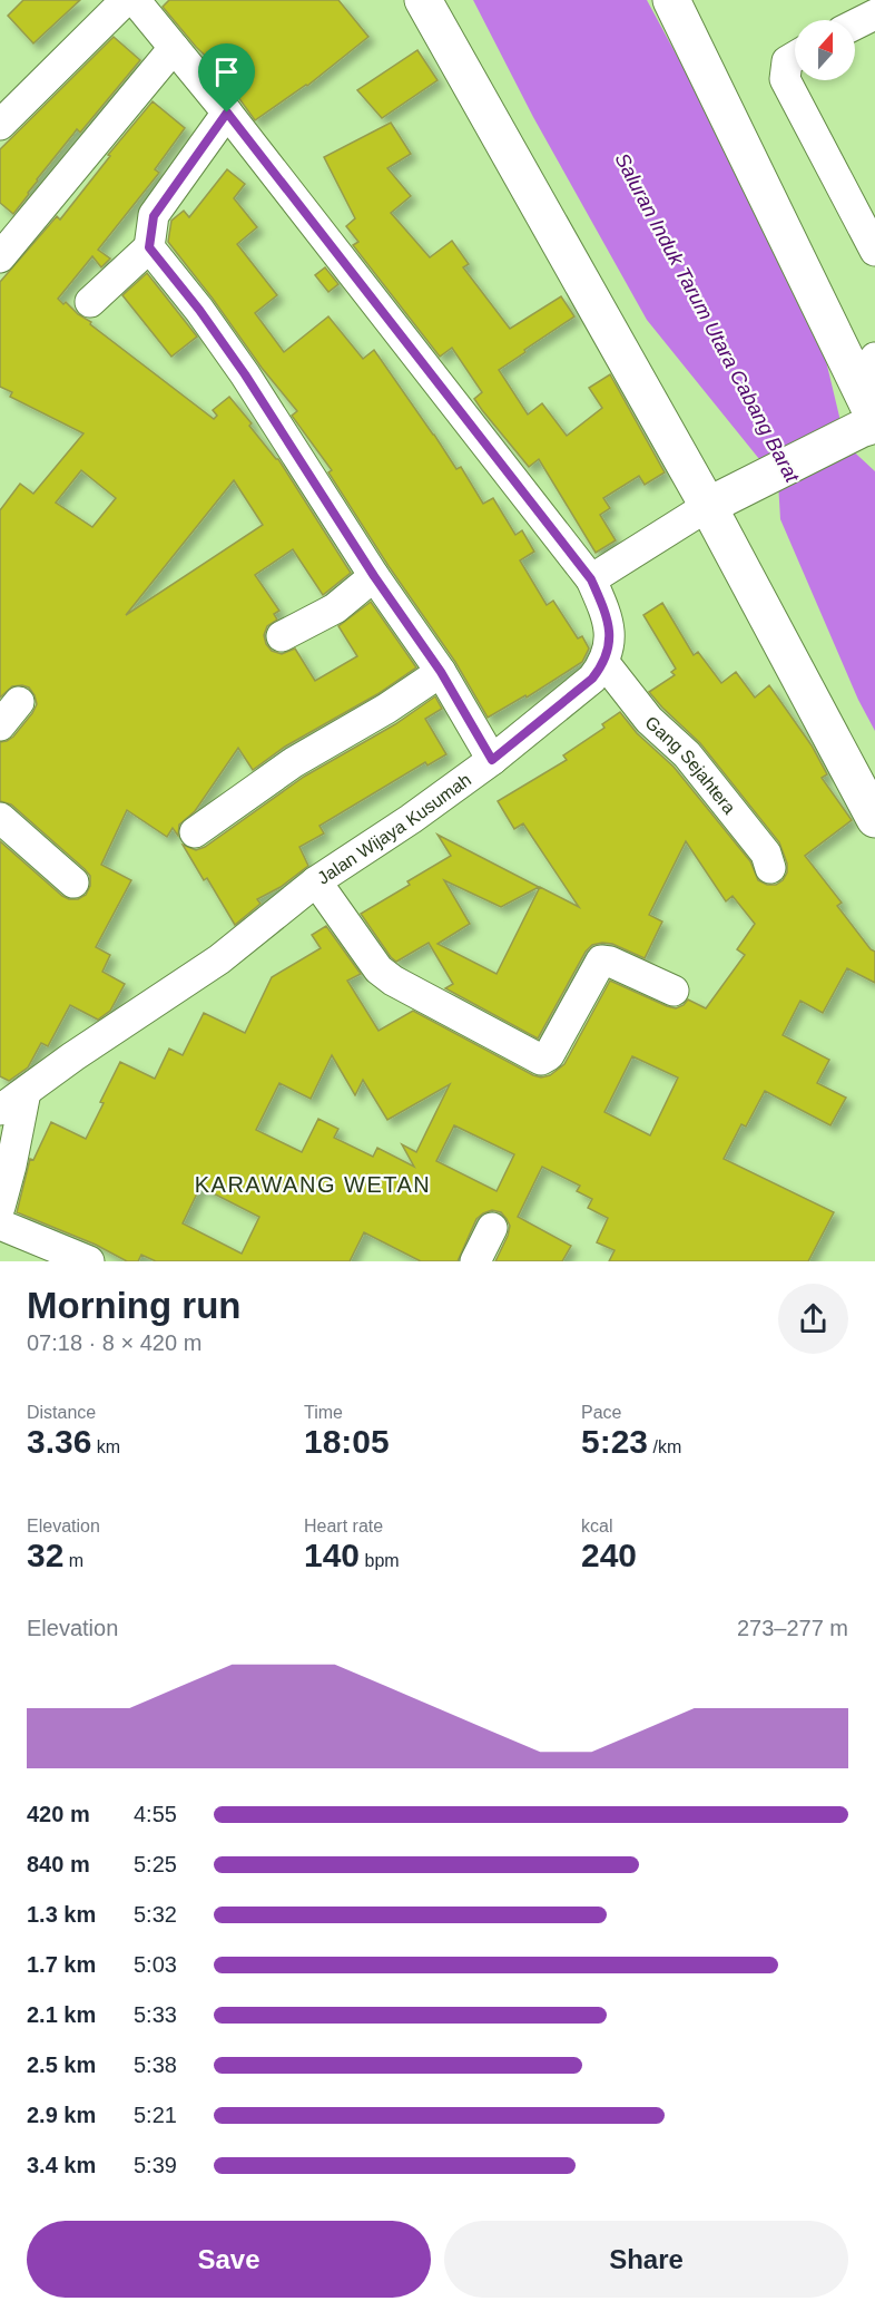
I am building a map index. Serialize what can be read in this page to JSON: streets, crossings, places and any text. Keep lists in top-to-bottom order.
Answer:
{
  "streets": {
    "street": ["Gang Sejahtera", "Jalan Wijaya Kusumah"]
  },
  "crossings": [
    ["Gang Sejahtera", "Jalan Wijaya Kusumah"]
  ],
  "districts": ["KARAWANG WETAN"],
  "water": ["Saluran Induk Tarum Utara Cabang Barat"],
  "north": "top",
  "page": {
    "heading": ["Morning run", "07:18 · 8 × 420 m"],
    "stats": [
      ["Distance", "3.36 km"],
      ["Time", "18:05"],
      ["Pace", "5:23 /km"],
      ["Elevation", "32 m"],
      ["Heart rate", "140 bpm"],
      ["kcal", "240"]
    ],
    "chart": ["Elevation", "273–277 m"],
    "list": [
      {
        "name": "420 m",
        "note": "4:55"
      },
      {
        "name": "840 m",
        "note": "5:25"
      },
      {
        "name": "1.3 km",
        "note": "5:32"
      },
      {
        "name": "1.7 km",
        "note": "5:03"
      },
      {
        "name": "2.1 km",
        "note": "5:33"
      },
      {
        "name": "2.5 km",
        "note": "5:38"
      },
      {
        "name": "2.9 km",
        "note": "5:21"
      },
      {
        "name": "3.4 km",
        "note": "5:39"
      }
    ],
    "buttons": ["Save", "Share"]
  }
}
